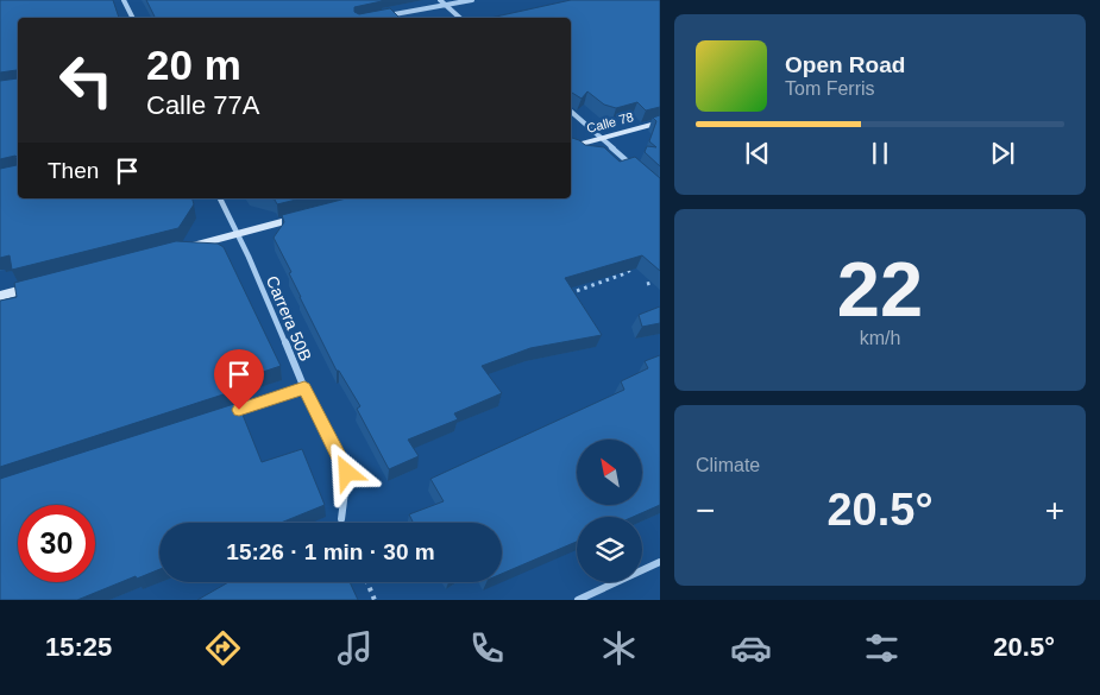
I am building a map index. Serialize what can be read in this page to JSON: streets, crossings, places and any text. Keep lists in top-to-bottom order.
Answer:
{
  "streets": {
    "street": ["Calle 78", "Carrera 50B"]
  },
  "north": "top left",
  "page": {
    "turn": ["20 m", "Calle 77A"],
    "song": ["Open Road", "Tom Ferris"],
    "then": "Then",
    "tile": [
      ["22", "km/h"],
      "Climate"
    ],
    "heat": ["−", "20.5°", "+"],
    "limit": "30",
    "trip": "15:26 · 1 min · 30 m",
    "tabs": ["15:25", "20.5°"]
  }
}
